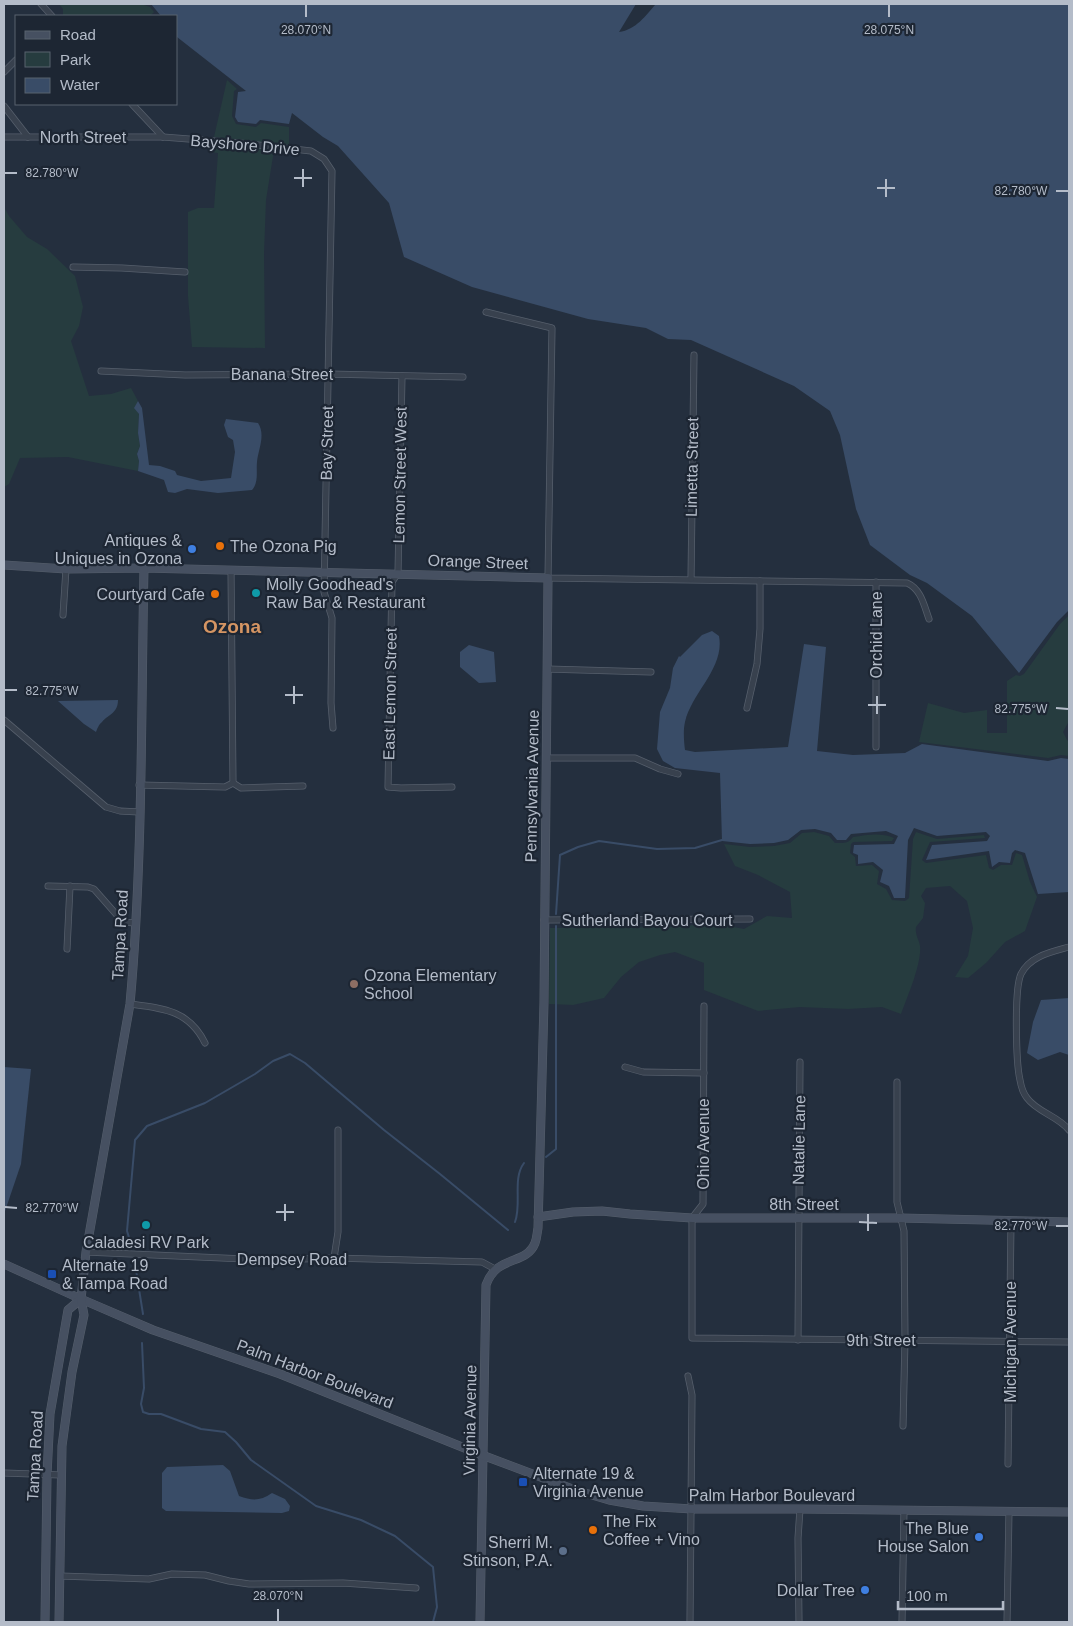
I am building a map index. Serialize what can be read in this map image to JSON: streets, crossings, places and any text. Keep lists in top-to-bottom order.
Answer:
{
  "streets": {
    "street": [
      "North Street",
      "Bayshore Drive",
      "Banana Street",
      "Bay Street",
      "Limetta Street",
      "Lemon Street West",
      "Orange Street",
      "Orchid Lane",
      "East Lemon Street",
      "Pennsylvania Avenue",
      "Sutherland Bayou Court",
      "Tampa Road",
      "Natalie Lane",
      "Ohio Avenue",
      "8th Street",
      "Dempsey Road",
      "9th Street",
      "Michigan Avenue",
      "Palm Harbor Boulevard",
      "Virginia Avenue"
    ]
  },
  "crossings": [
    ["North Street", "Bayshore Drive"],
    ["Bayshore Drive", "Bay Street"],
    ["Banana Street", "Bay Street"],
    ["Banana Street", "Lemon Street West"],
    ["Bay Street", "Orange Street"],
    ["Limetta Street", "Orange Street"],
    ["Lemon Street West", "Orange Street"],
    ["Lemon Street West", "East Lemon Street"],
    ["Orange Street", "Orchid Lane"],
    ["Orange Street", "East Lemon Street"],
    ["Orange Street", "Pennsylvania Avenue"],
    ["Orange Street", "Tampa Road"],
    ["Pennsylvania Avenue", "Sutherland Bayou Court"],
    ["Pennsylvania Avenue", "8th Street"],
    ["Pennsylvania Avenue", "Dempsey Road"],
    ["Pennsylvania Avenue", "Virginia Avenue"],
    ["Tampa Road", "Dempsey Road"],
    ["Tampa Road", "Palm Harbor Boulevard"],
    ["Natalie Lane", "8th Street"],
    ["Natalie Lane", "9th Street"],
    ["Ohio Avenue", "8th Street"],
    ["Ohio Avenue", "9th Street"],
    ["8th Street", "Michigan Avenue"],
    ["Dempsey Road", "Virginia Avenue"],
    ["9th Street", "Michigan Avenue"],
    ["Palm Harbor Boulevard", "Virginia Avenue"]
  ],
  "districts": ["Ozona"],
  "places": {
    "other": [
      "The Ozona Pig",
      "Antiques & Uniques in Ozona",
      "Molly Goodhead's Raw Bar & Restaurant",
      "Courtyard Cafe",
      "Ozona Elementary School",
      "Caladesi RV Park",
      "The Fix Coffee + Vino",
      "The Blue House Salon",
      "Sherri M. Stinson, P.A.",
      "Dollar Tree"
    ],
    "transit": ["Alternate 19 & Tampa Road", "Alternate 19 & Virginia Avenue"]
  },
  "legend": ["Road", "Park", "Water"],
  "scale_bar": "100 m",
  "coordinates": [
    "28.070°N",
    "28.075°N",
    "82.780°W",
    "82.775°W",
    "82.770°W"
  ]
}
